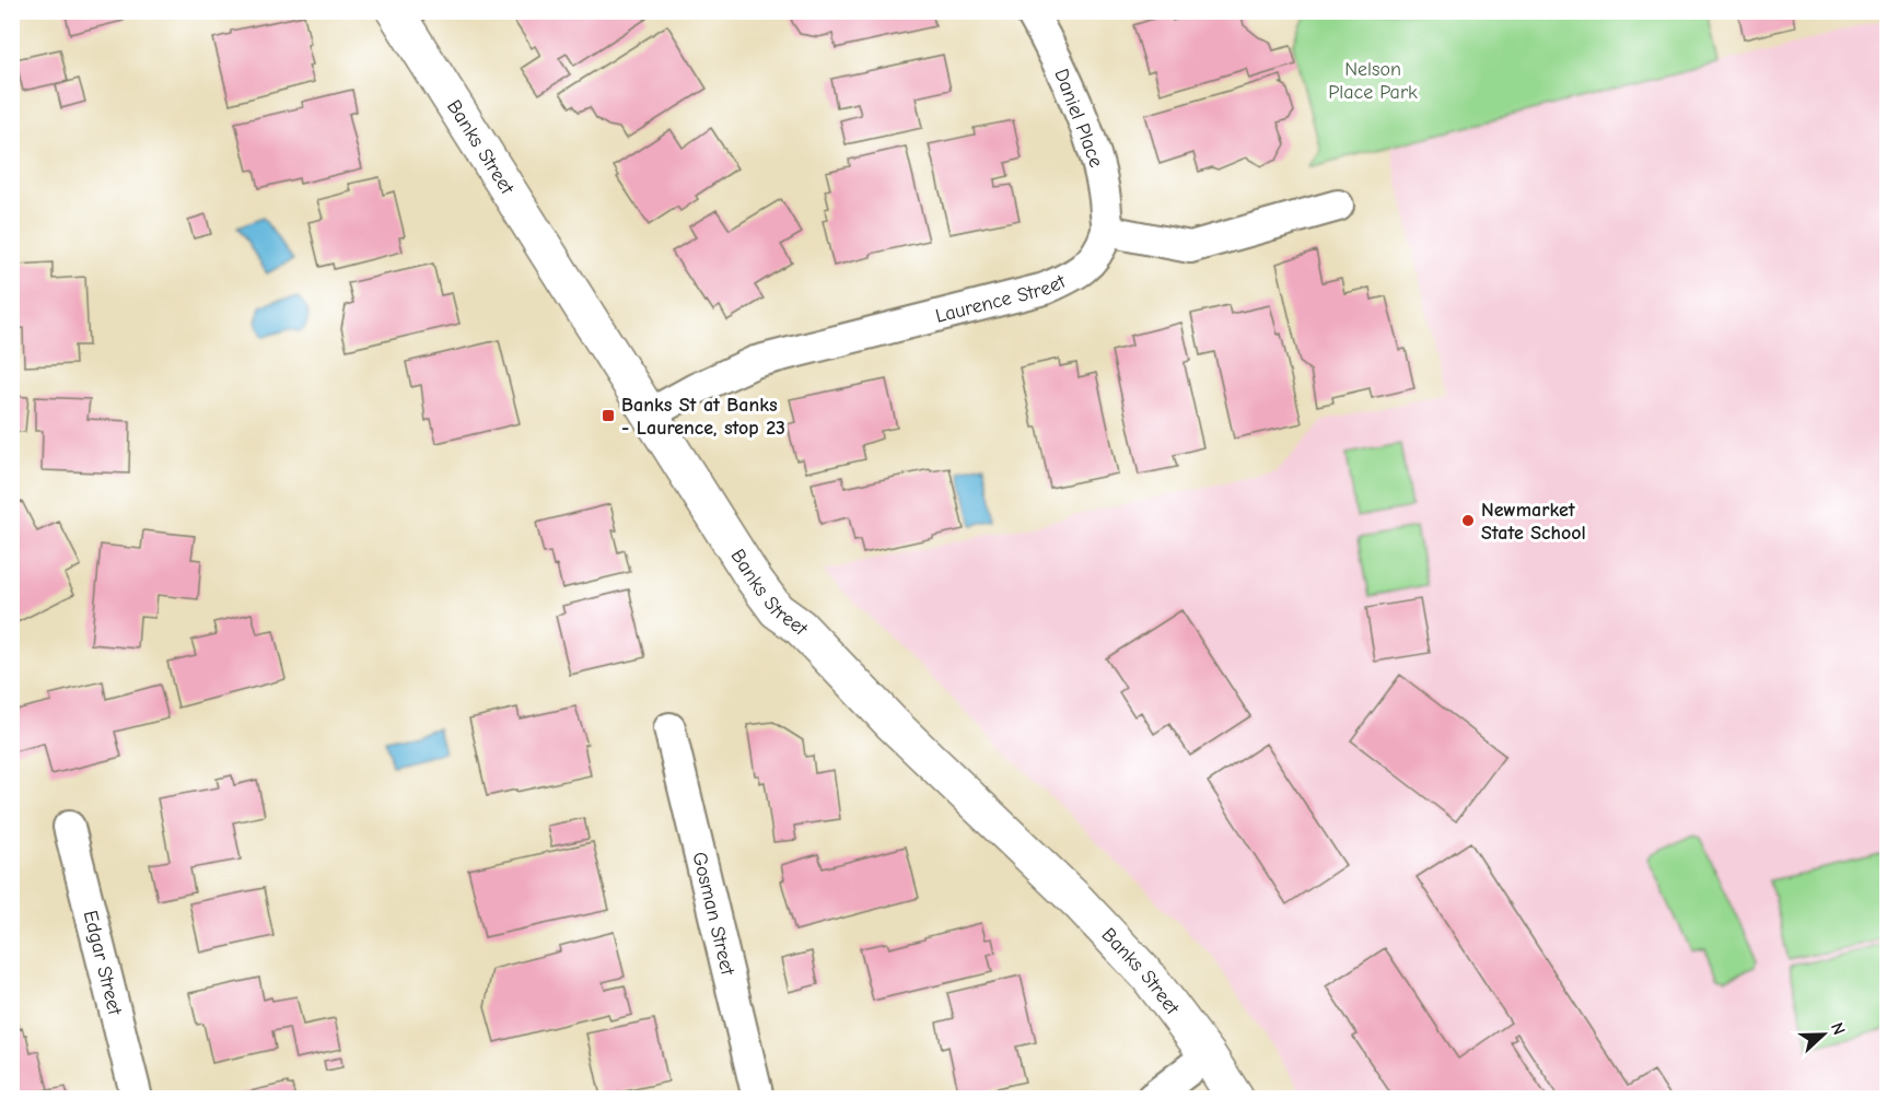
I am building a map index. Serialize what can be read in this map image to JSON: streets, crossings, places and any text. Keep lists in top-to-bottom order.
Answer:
{
  "streets": {
    "main road": ["Banks Street"],
    "street": [
      "Daniel Place",
      "Laurence Street",
      "Gosman Street",
      "Edgar Street"
    ]
  },
  "crossings": [
    ["Daniel Place", "Laurence Street"],
    ["Banks Street", "Laurence Street"]
  ],
  "parks": ["Nelson Place Park"],
  "places": {
    "transit": ["Banks St at Banks - Laurence, stop 23"],
    "other": ["Newmarket State School"]
  },
  "north": "right"
}
